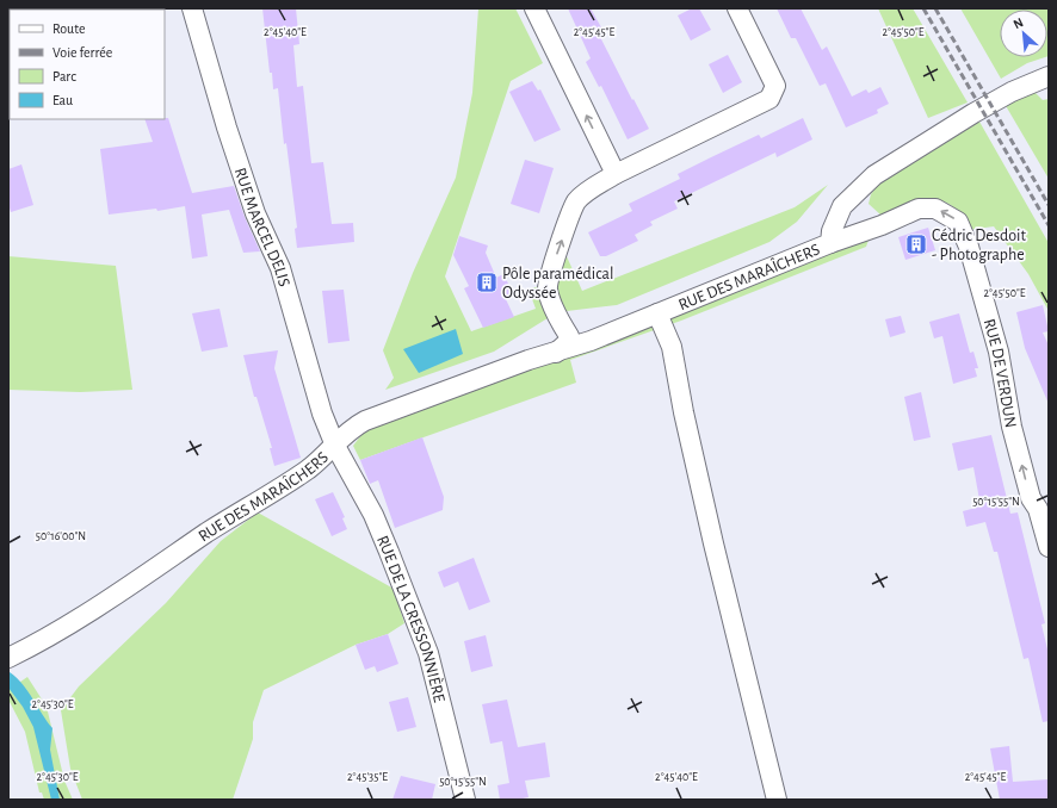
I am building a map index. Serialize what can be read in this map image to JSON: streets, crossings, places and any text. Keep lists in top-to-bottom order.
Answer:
{
  "streets": {
    "street": [
      "RUE MARCEL DELIS",
      "RUE DES MARAÎCHERS",
      "RUE DE VERDUN",
      "RUE DE LA CRESSONNIÈRE"
    ]
  },
  "crossings": [
    ["RUE MARCEL DELIS", "RUE DES MARAÎCHERS"],
    ["RUE MARCEL DELIS", "RUE DE LA CRESSONNIÈRE"],
    ["RUE DES MARAÎCHERS", "RUE DE VERDUN"],
    ["RUE DES MARAÎCHERS", "RUE DE LA CRESSONNIÈRE"]
  ],
  "places": {
    "building": ["Cédric Desdoit - Photographe", "Pôle paramédical Odyssée"]
  },
  "legend": [
    "Route",
    "Voie ferrée",
    "Parc",
    "Eau"
  ],
  "north": "top left",
  "coordinates": [
    "2°45'40\"E",
    "2°45'45\"E",
    "2°45'50\"E",
    "50°15'55\"N",
    "50°16'00\"N",
    "2°45'30\"E",
    "2°45'35\"E"
  ]
}
